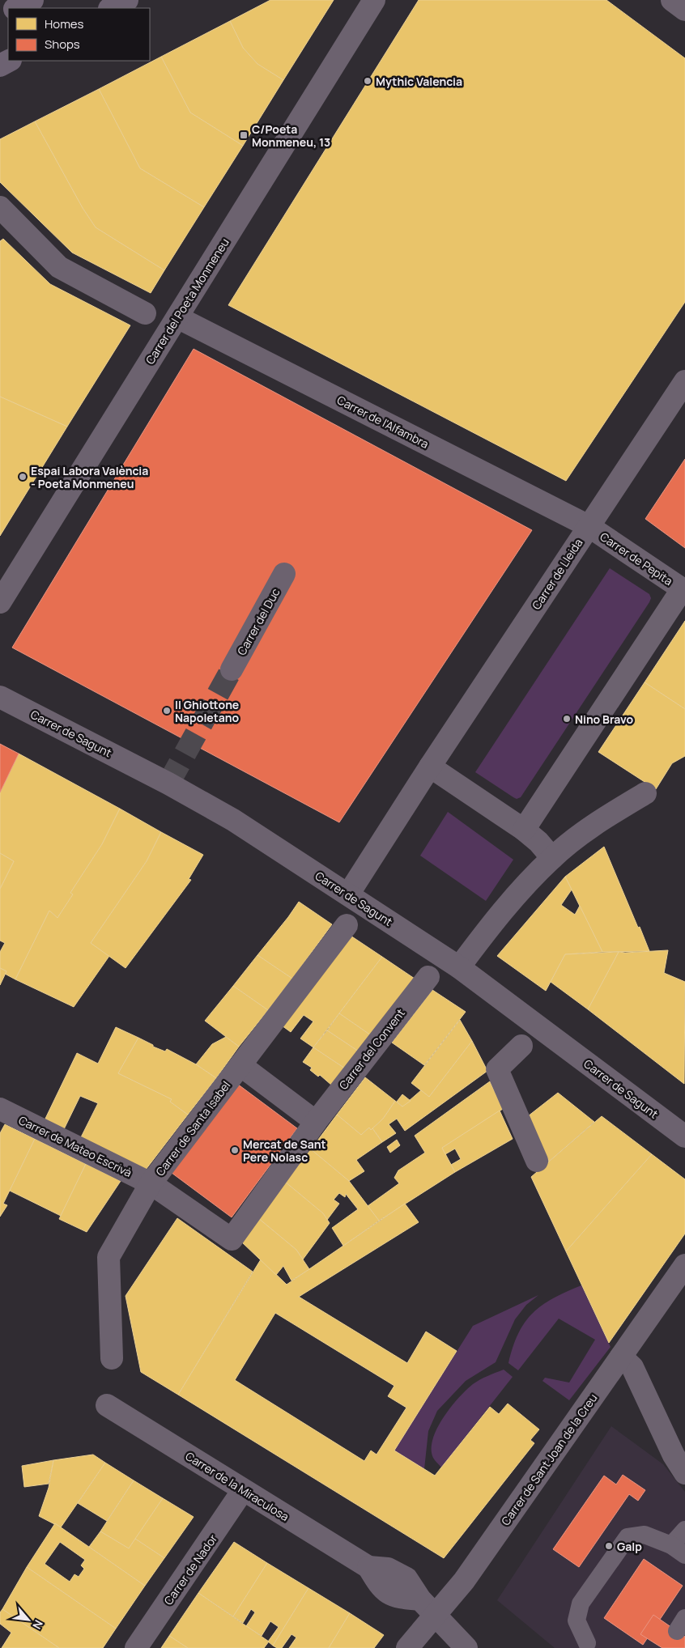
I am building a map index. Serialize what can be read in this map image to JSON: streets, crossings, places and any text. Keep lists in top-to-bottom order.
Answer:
{
  "streets": {
    "street": [
      "Carrer del Poeta Monmeneu",
      "Carrer de l'Alfambra",
      "Carrer de Pepita",
      "Carrer de Lleida",
      "Carrer del Duc",
      "Carrer de Sagunt",
      "Carrer del Convent",
      "Carrer de Santa Isabel",
      "Carrer de Mateo Escrivà",
      "Carrer de Sant Joan de la Creu",
      "Carrer de la Miraculosa",
      "Carrer de Nador"
    ]
  },
  "crossings": [
    ["Carrer del Poeta Monmeneu", "Carrer de l'Alfambra"],
    ["Carrer de l'Alfambra", "Carrer de Pepita"],
    ["Carrer de l'Alfambra", "Carrer de Lleida"],
    ["Carrer de Pepita", "Carrer de Lleida"],
    ["Carrer de Lleida", "Carrer de Sagunt"],
    ["Carrer del Convent", "Carrer de Santa Isabel"],
    ["Carrer del Convent", "Carrer de Mateo Escrivà"],
    ["Carrer de Santa Isabel", "Carrer de Mateo Escrivà"],
    ["Carrer de Sant Joan de la Creu", "Carrer de la Miraculosa"],
    ["Carrer de la Miraculosa", "Carrer de Nador"]
  ],
  "places": {
    "other": [
      "Mythic Valencia",
      "Espai Labora València - Poeta Monmeneu",
      "Il Ghiottone Napoletano",
      "Nino Bravo",
      "Mercat de Sant Pere Nolasc",
      "Galp"
    ],
    "transit": ["C/Poeta Monmeneu, 13"]
  },
  "legend": ["Homes", "Shops"],
  "north": "bottom right"
}
